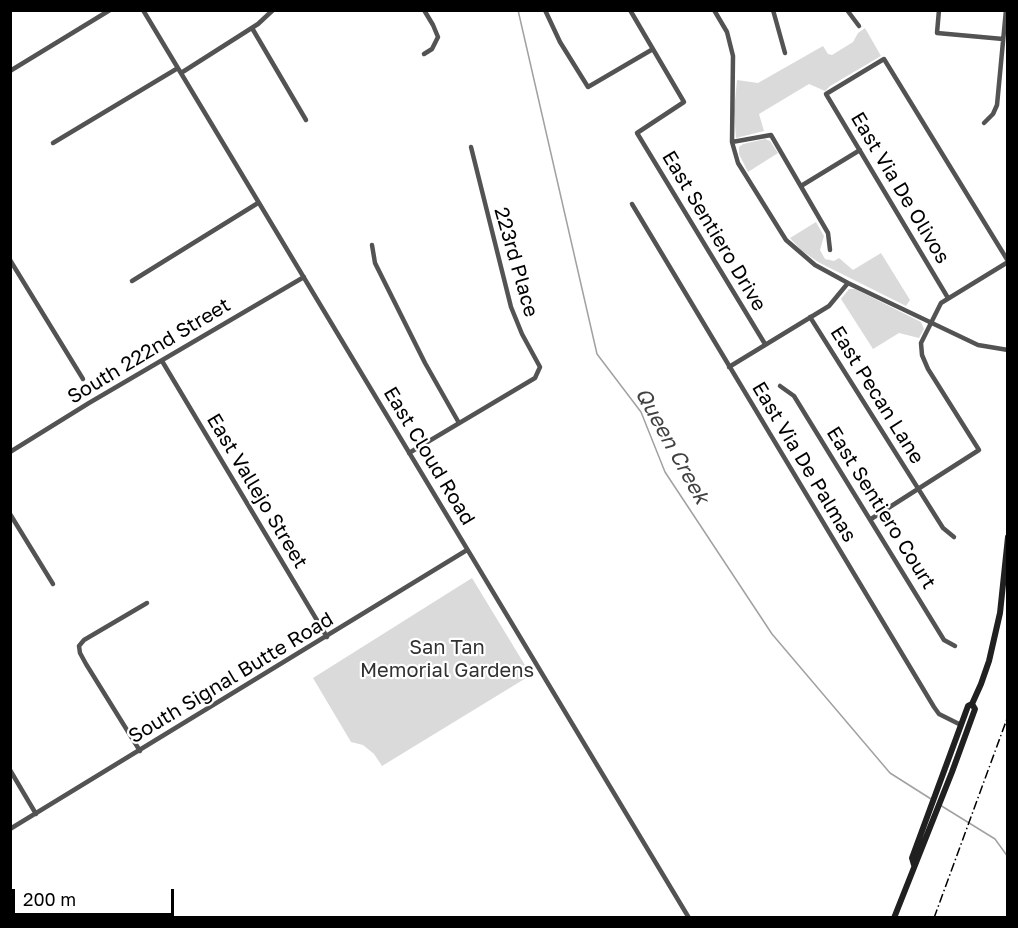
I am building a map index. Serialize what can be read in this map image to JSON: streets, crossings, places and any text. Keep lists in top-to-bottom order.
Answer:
{
  "streets": {
    "street": [
      "East Via De Olivos",
      "East Sentiero Drive",
      "223rd Place",
      "South 222nd Street",
      "East Pecan Lane",
      "East Cloud Road",
      "East Via De Palmas",
      "East Vallejo Street",
      "East Sentiero Court",
      "South Signal Butte Road"
    ]
  },
  "crossings": [
    ["223rd Place", "East Cloud Road"],
    ["South 222nd Street", "East Cloud Road"],
    ["South 222nd Street", "East Vallejo Street"],
    ["East Cloud Road", "South Signal Butte Road"],
    ["East Vallejo Street", "South Signal Butte Road"]
  ],
  "water": ["Queen Creek"],
  "parks": ["San Tan Memorial Gardens"],
  "scale_bar": "200 m"
}
